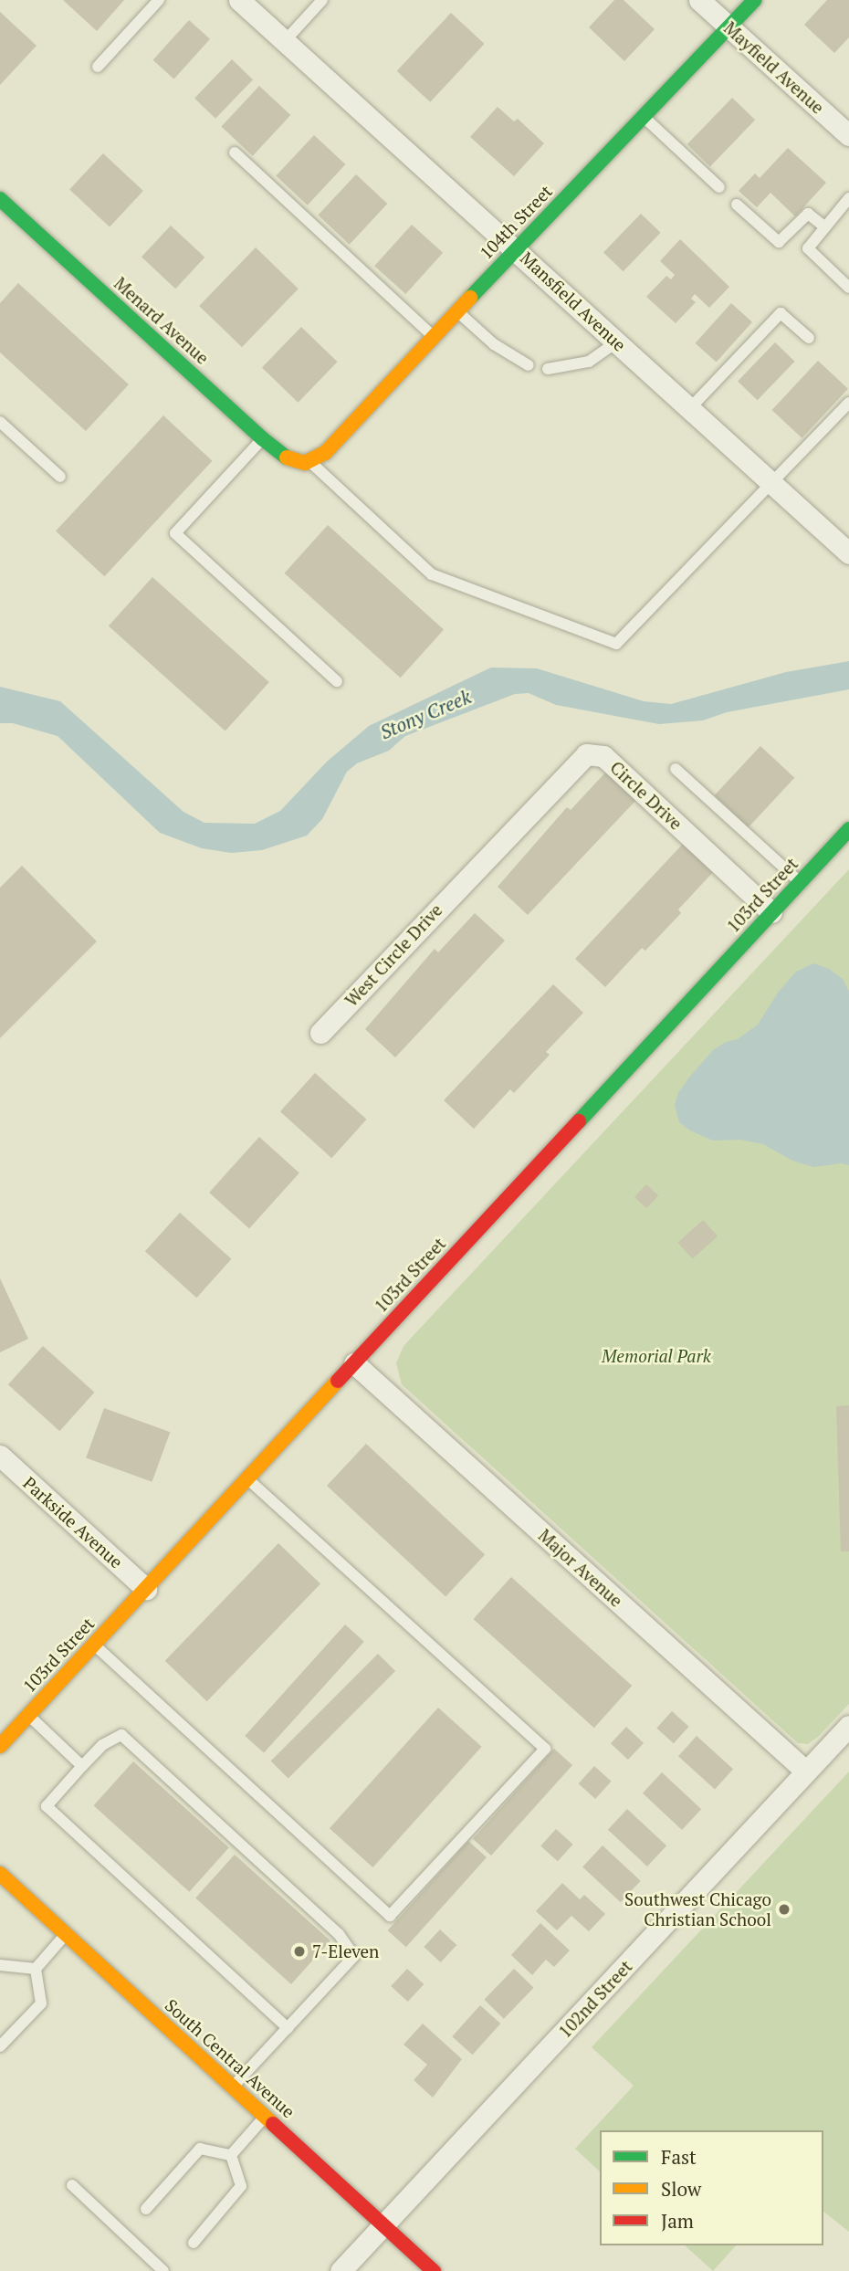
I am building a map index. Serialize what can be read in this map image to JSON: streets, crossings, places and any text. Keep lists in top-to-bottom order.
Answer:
{
  "streets": {
    "street": [
      "Mayfield Avenue",
      "104th Street",
      "Mansfield Avenue",
      "Menard Avenue",
      "Circle Drive",
      "103rd Street",
      "West Circle Drive",
      "Parkside Avenue",
      "Major Avenue",
      "102nd Street",
      "South Central Avenue"
    ]
  },
  "crossings": [
    ["Mayfield Avenue", "104th Street"],
    ["104th Street", "Mansfield Avenue"],
    ["104th Street", "Menard Avenue"],
    ["Circle Drive", "103rd Street"],
    ["Circle Drive", "West Circle Drive"],
    ["103rd Street", "Parkside Avenue"],
    ["103rd Street", "Major Avenue"],
    ["Major Avenue", "102nd Street"],
    ["102nd Street", "South Central Avenue"]
  ],
  "water": ["Stony Creek"],
  "parks": ["Memorial Park"],
  "places": ["Southwest Chicago Christian School", "7-Eleven"],
  "legend": ["Fast", "Slow", "Jam"]
}
